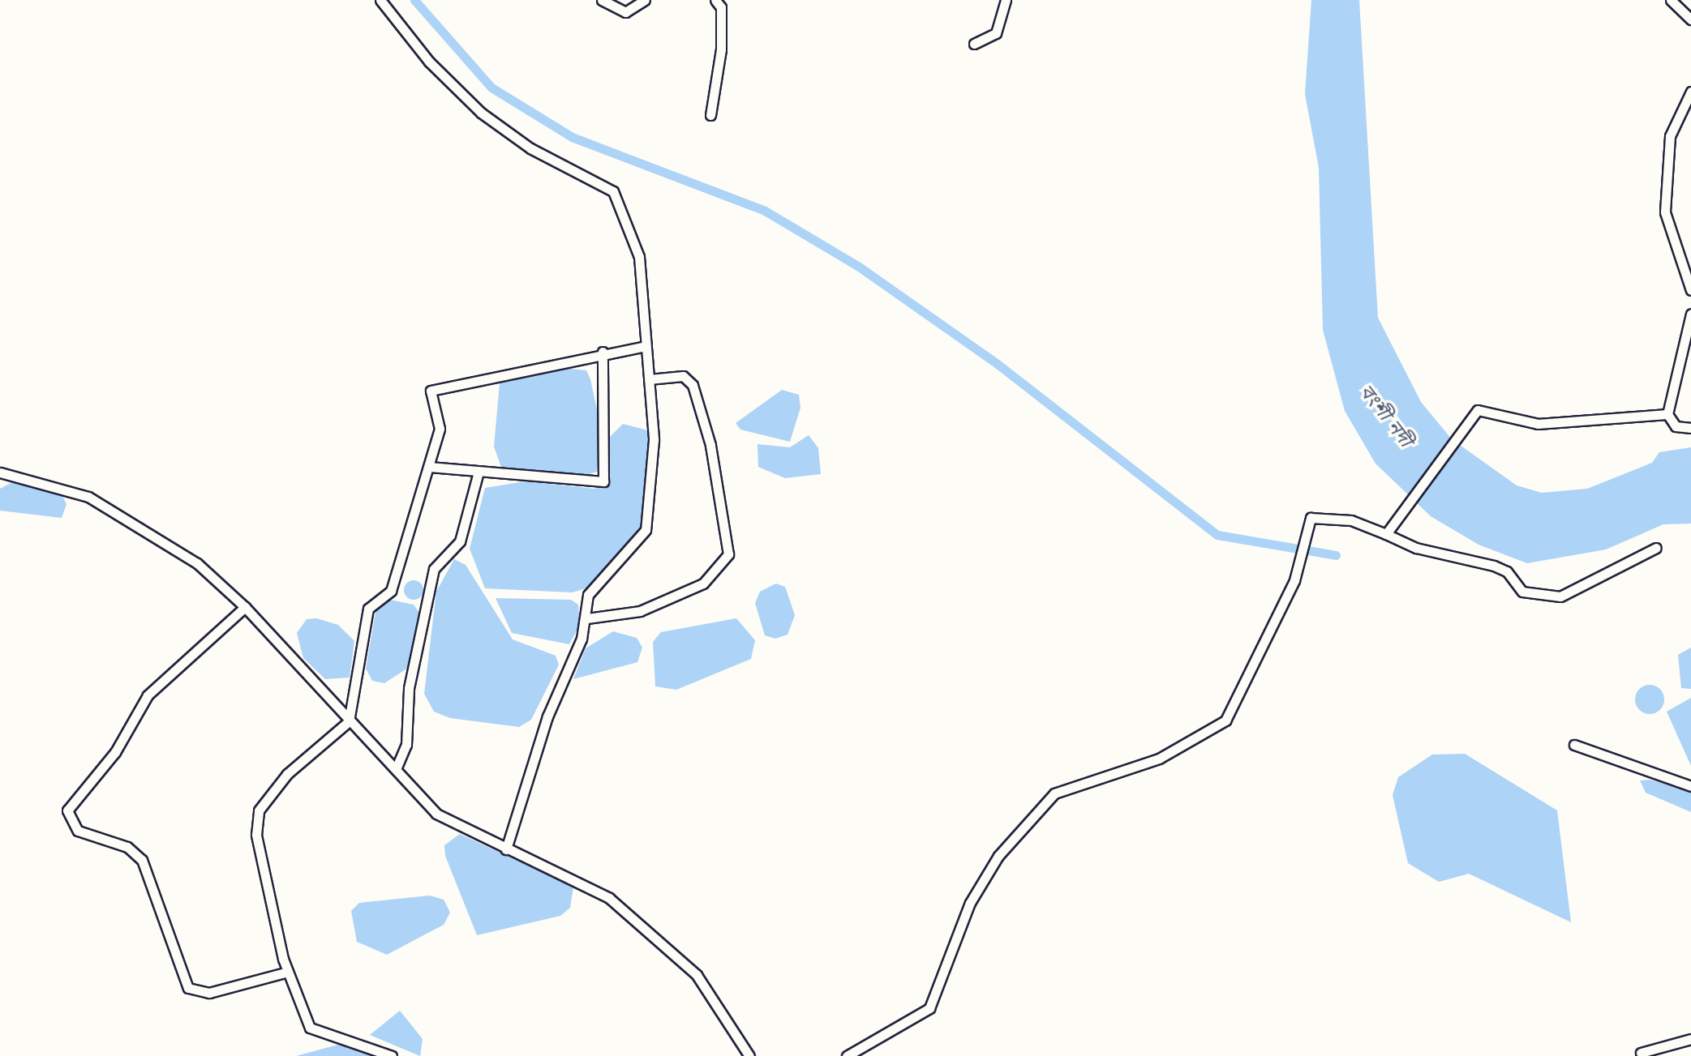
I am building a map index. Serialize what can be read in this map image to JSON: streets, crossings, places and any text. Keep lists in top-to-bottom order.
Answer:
{
  "water": ["বংশী নদী"]
}
